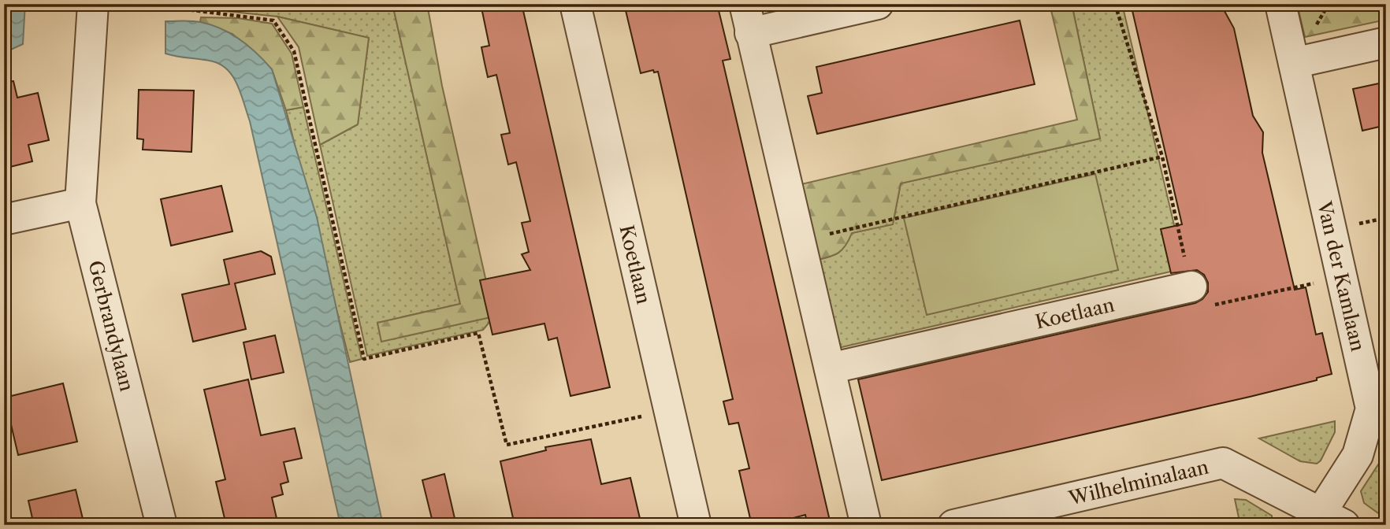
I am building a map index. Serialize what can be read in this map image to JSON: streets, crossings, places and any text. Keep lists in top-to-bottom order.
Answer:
{
  "streets": {
    "street": [
      "Koetlaan",
      "Van der Kamlaan",
      "Gerbrandylaan",
      "Wilhelminalaan"
    ]
  },
  "crossings": [
    ["Van der Kamlaan", "Wilhelminalaan"]
  ]
}
